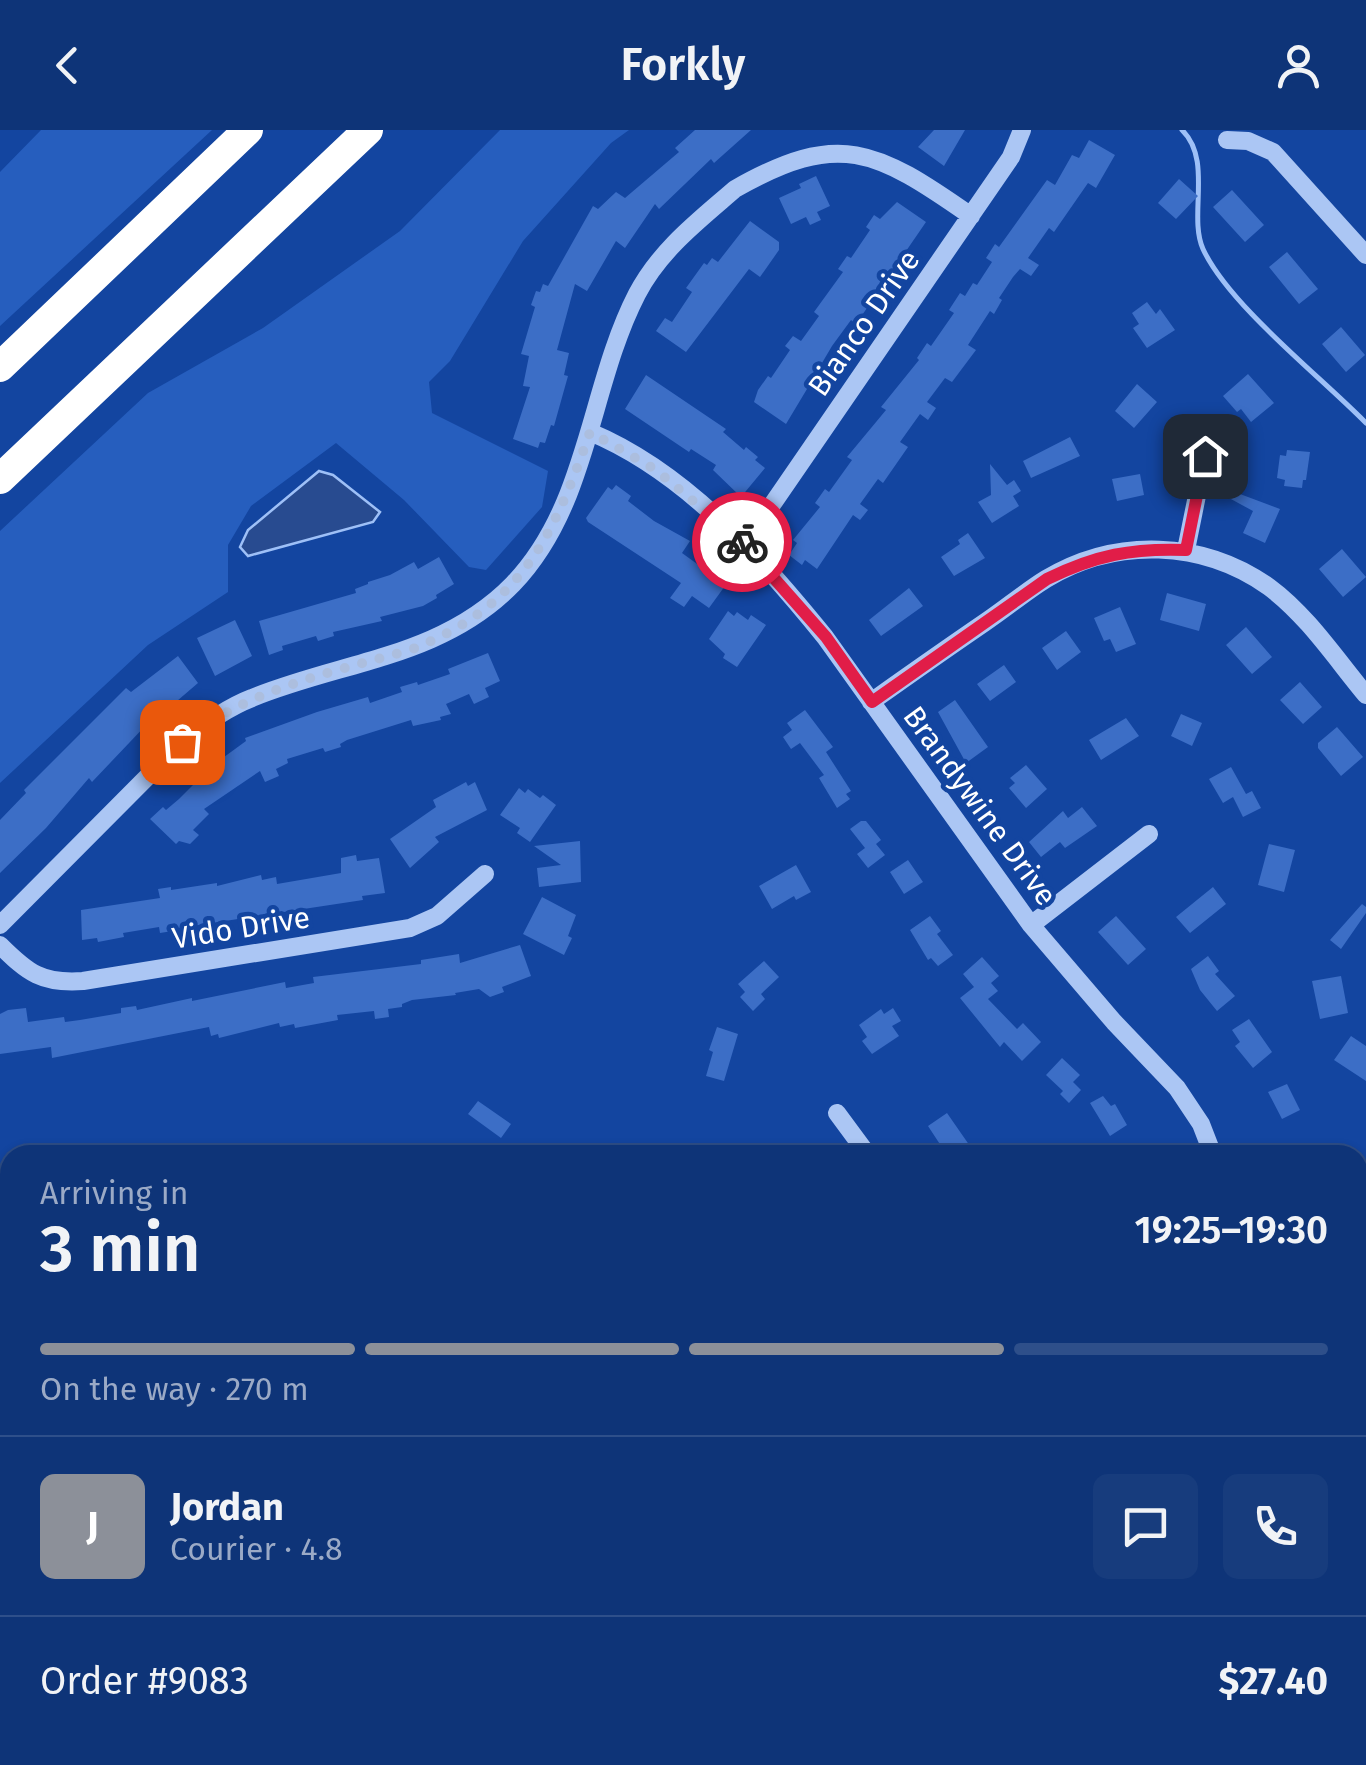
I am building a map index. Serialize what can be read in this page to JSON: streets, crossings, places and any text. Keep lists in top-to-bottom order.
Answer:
{
  "streets": {
    "street": ["Bianco Drive", "Brandywine Drive", "Vido Drive"]
  },
  "crossings": [
    ["Bianco Drive", "Brandywine Drive"]
  ],
  "page": {
    "header": "Forkly",
    "heading": ["3 min", "Arriving in", "19:25–19:30"],
    "panel": [
      "Jordan",
      "Courier · 4.8",
      "Order #9083",
      "$27.40"
    ],
    "bar": "On the way · 270 m",
    "round": "J"
  }
}
